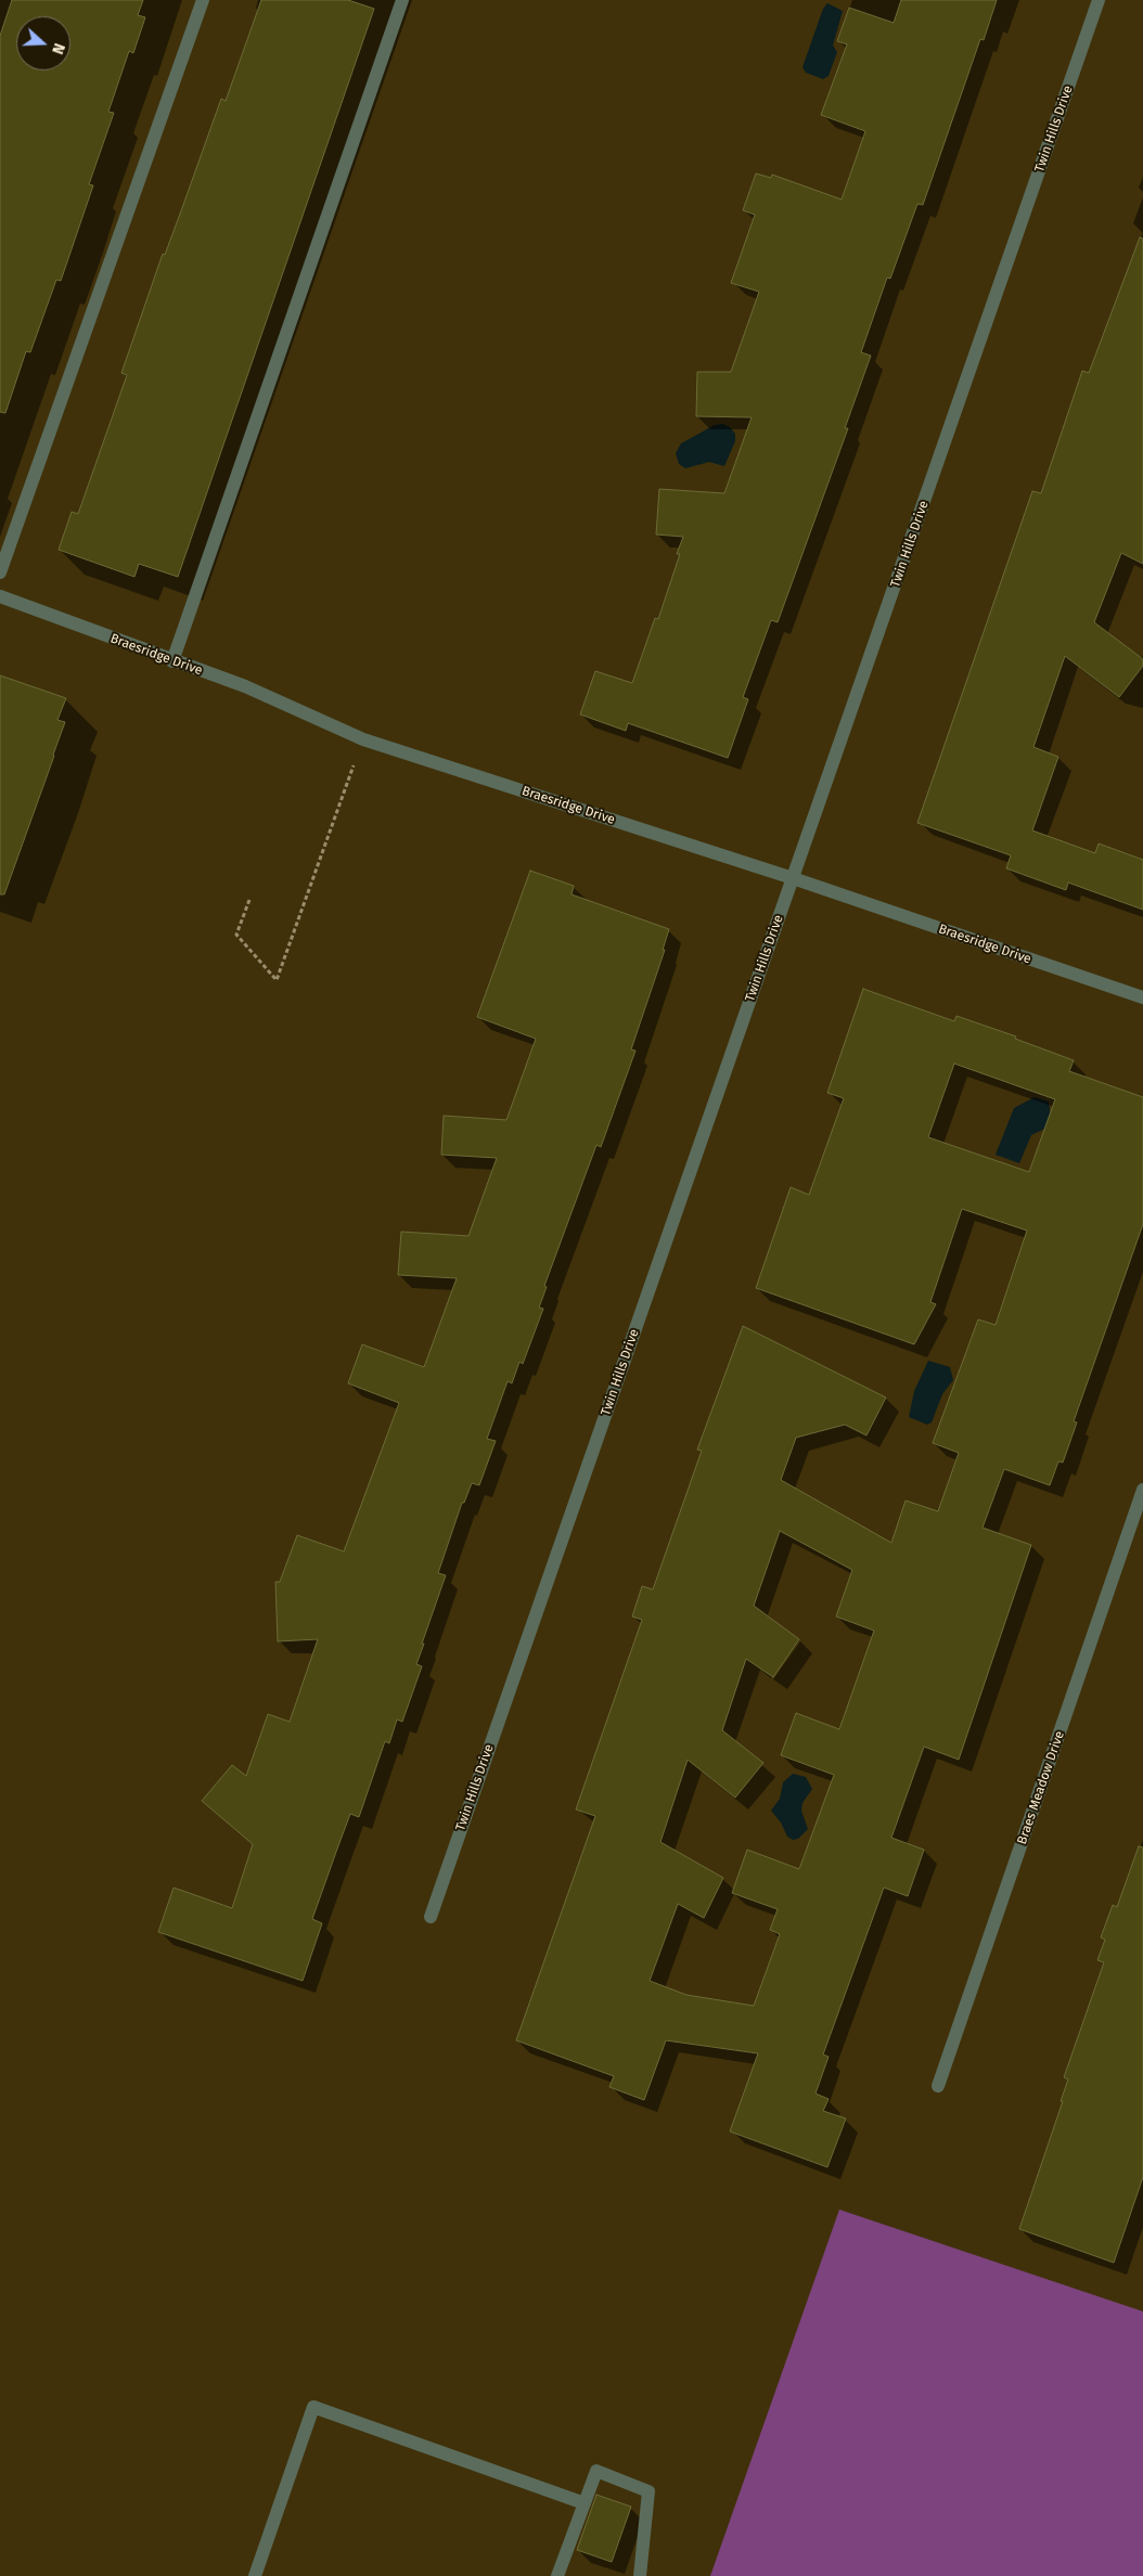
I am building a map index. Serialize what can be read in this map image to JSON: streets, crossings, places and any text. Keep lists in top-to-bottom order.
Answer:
{
  "streets": {
    "street": ["Twin Hills Drive", "Braesridge Drive", "Braes Meadow Drive"]
  },
  "crossings": [
    ["Twin Hills Drive", "Braesridge Drive"]
  ],
  "north": "right"
}
